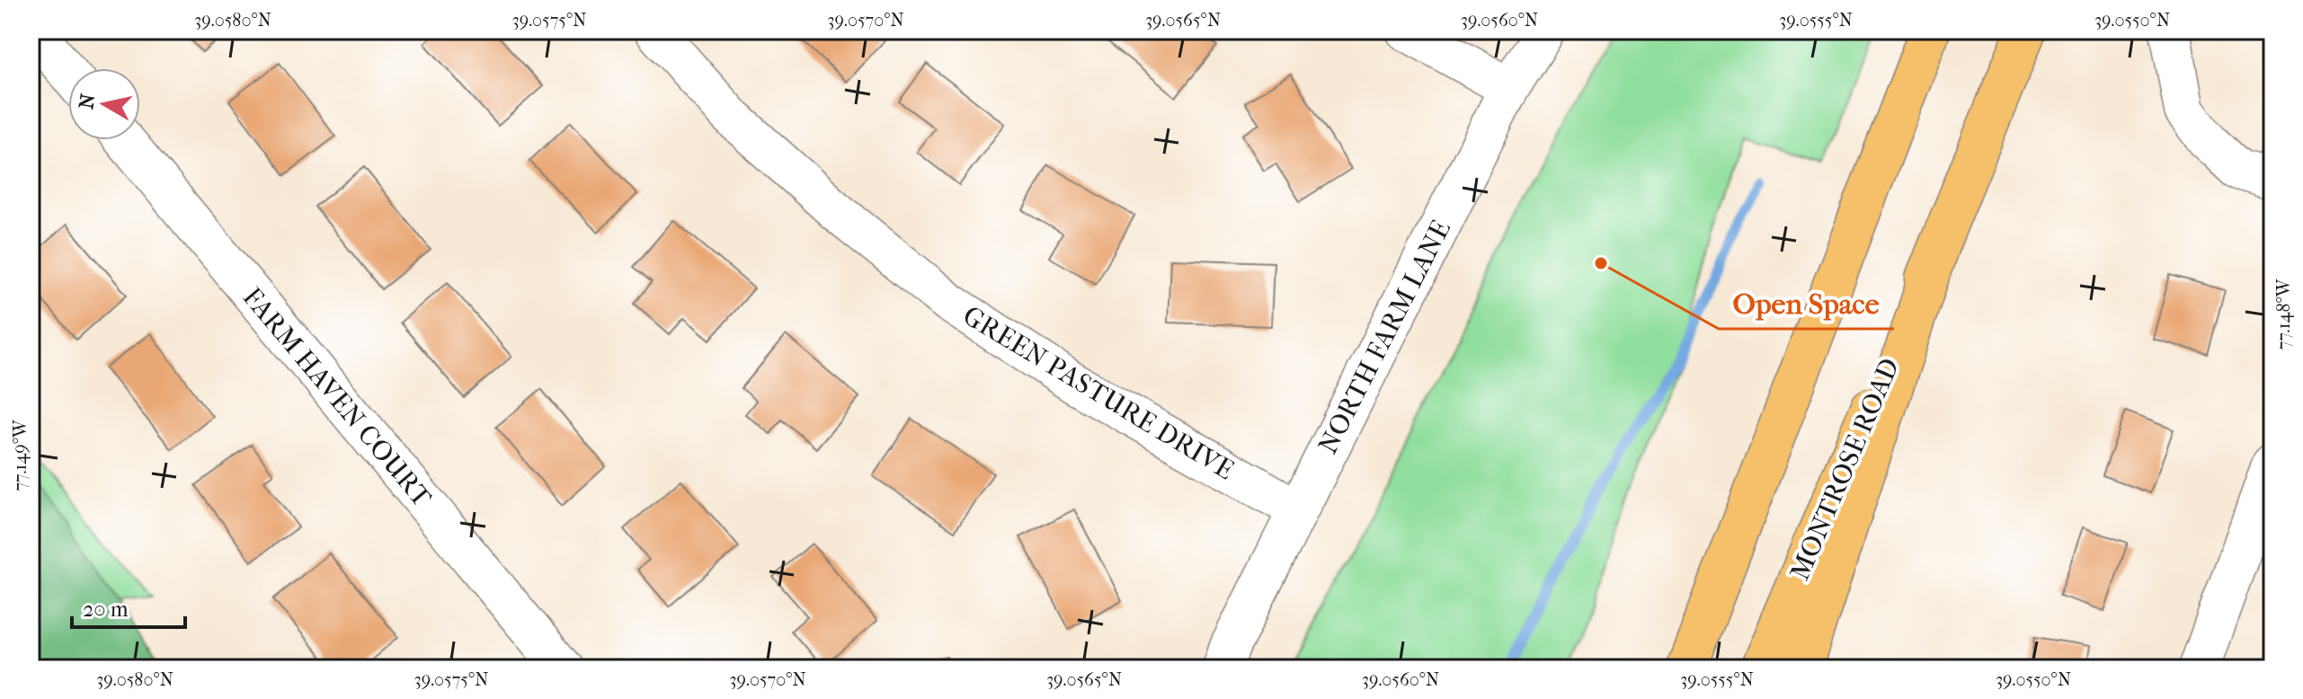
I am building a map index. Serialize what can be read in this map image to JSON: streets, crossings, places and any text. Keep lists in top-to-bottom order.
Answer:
{
  "streets": {
    "main road": ["MONTROSE ROAD"],
    "street": ["NORTH FARM LANE", "GREEN PASTURE DRIVE", "FARM HAVEN COURT"]
  },
  "crossings": [
    ["NORTH FARM LANE", "GREEN PASTURE DRIVE"]
  ],
  "places": ["Open Space"],
  "scale_bar": "20 m",
  "north": "left",
  "coordinates": [
    "39.0580°N",
    "39.0575°N",
    "39.0570°N",
    "39.0565°N",
    "39.0560°N",
    "39.0555°N",
    "39.0550°N",
    "77.148°W",
    "77.149°W"
  ]
}
